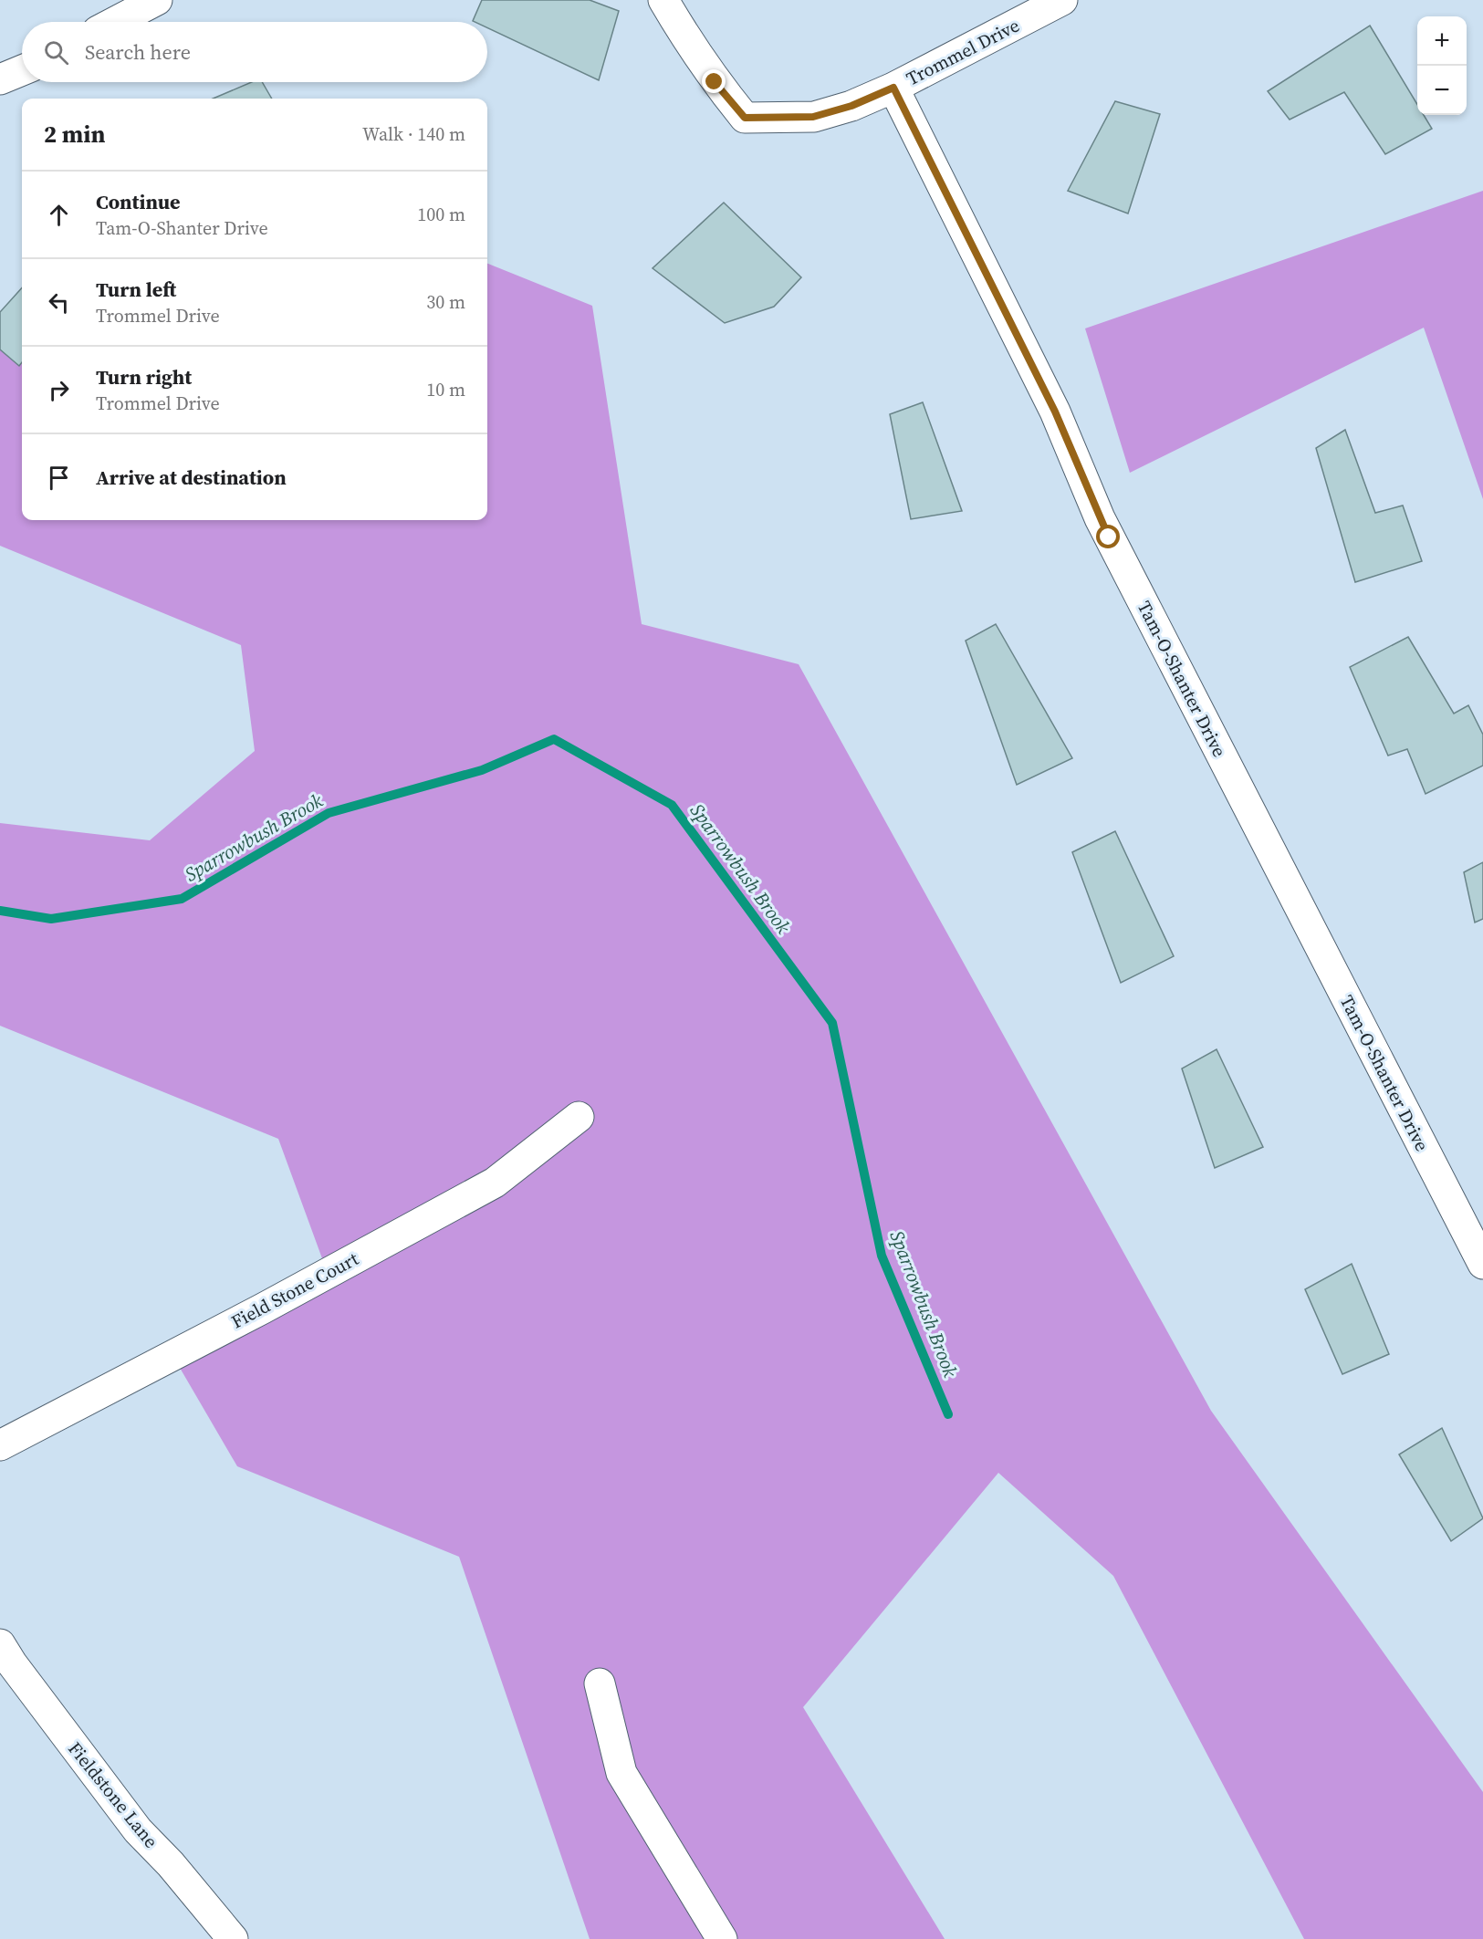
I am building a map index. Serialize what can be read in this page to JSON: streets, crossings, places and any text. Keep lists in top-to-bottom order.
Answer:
{
  "streets": {
    "street": [
      "Trommel Drive",
      "Tam-O-Shanter Drive",
      "Field Stone Court",
      "Fieldstone Lane"
    ]
  },
  "crossings": [
    ["Trommel Drive", "Tam-O-Shanter Drive"]
  ],
  "water": ["Sparrowbush Brook"],
  "page": {
    "map_buttons": ["+", "−"],
    "search": "Search here",
    "heading": ["2 min", "Walk · 140 m"],
    "list": [
      ["Continue", "Tam-O-Shanter Drive", "100 m"],
      ["Turn left", "Trommel Drive", "30 m"],
      ["Turn right", "Trommel Drive", "10 m"],
      "Arrive at destination"
    ]
  }
}
